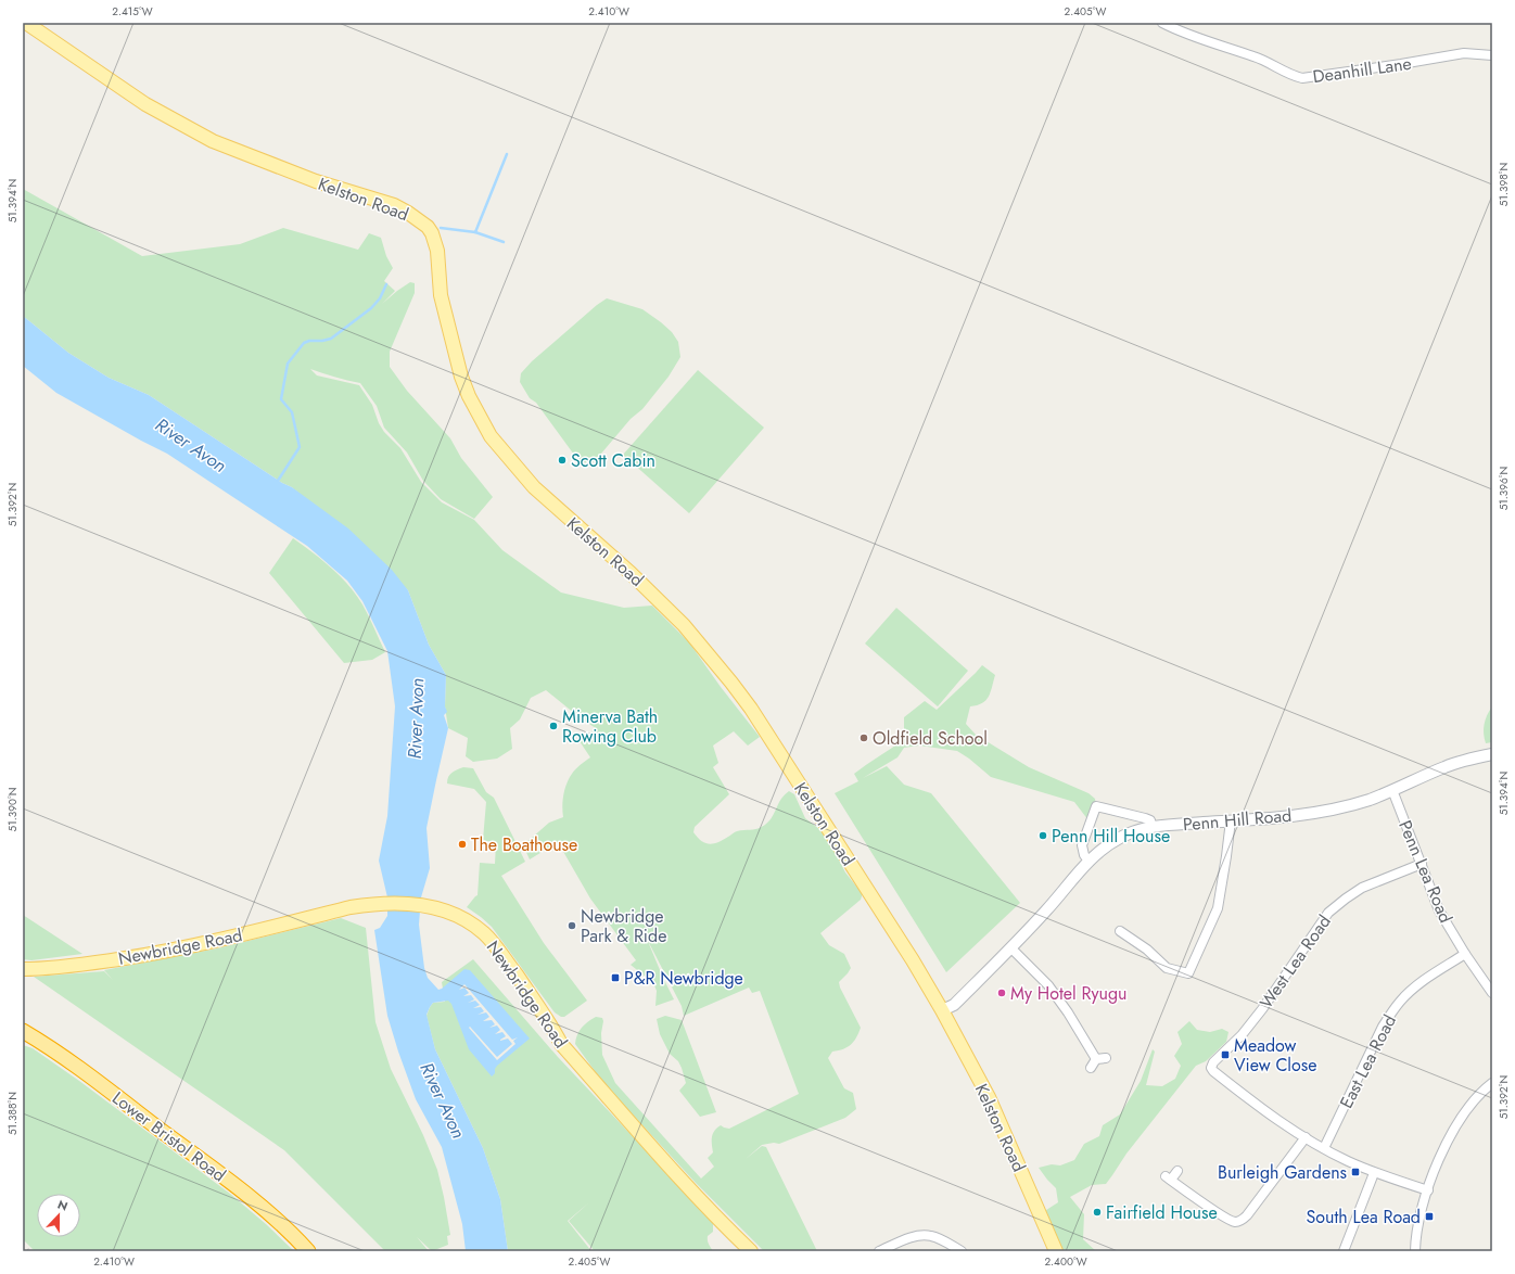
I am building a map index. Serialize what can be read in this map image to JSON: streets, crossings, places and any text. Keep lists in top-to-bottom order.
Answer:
{
  "streets": {
    "highway": ["Lower Bristol Road"],
    "main road": ["Kelston Road", "Newbridge Road"],
    "street": [
      "Deanhill Lane",
      "Penn Hill Road",
      "Penn Lea Road",
      "West Lea Road",
      "East Lea Road"
    ]
  },
  "crossings": [
    ["Kelston Road", "Penn Hill Road"],
    ["Penn Hill Road", "Penn Lea Road"],
    ["Penn Lea Road", "West Lea Road"],
    ["Penn Lea Road", "East Lea Road"]
  ],
  "water": ["River Avon"],
  "places": {
    "other": [
      "Scott Cabin",
      "Minerva Bath Rowing Club",
      "Oldfield School",
      "Penn Hill House",
      "The Boathouse",
      "Newbridge Park & Ride",
      "My Hotel Ryugu",
      "Fairfield House"
    ],
    "transit": [
      "P&R Newbridge",
      "Meadow View Close",
      "Burleigh Gardens",
      "South Lea Road"
    ]
  },
  "north": "top",
  "coordinates": [
    "2.415°W",
    "2.410°W",
    "2.405°W",
    "51.398°N",
    "51.394°N",
    "51.396°N",
    "51.392°N",
    "51.390°N",
    "51.388°N",
    "2.400°W"
  ]
}
